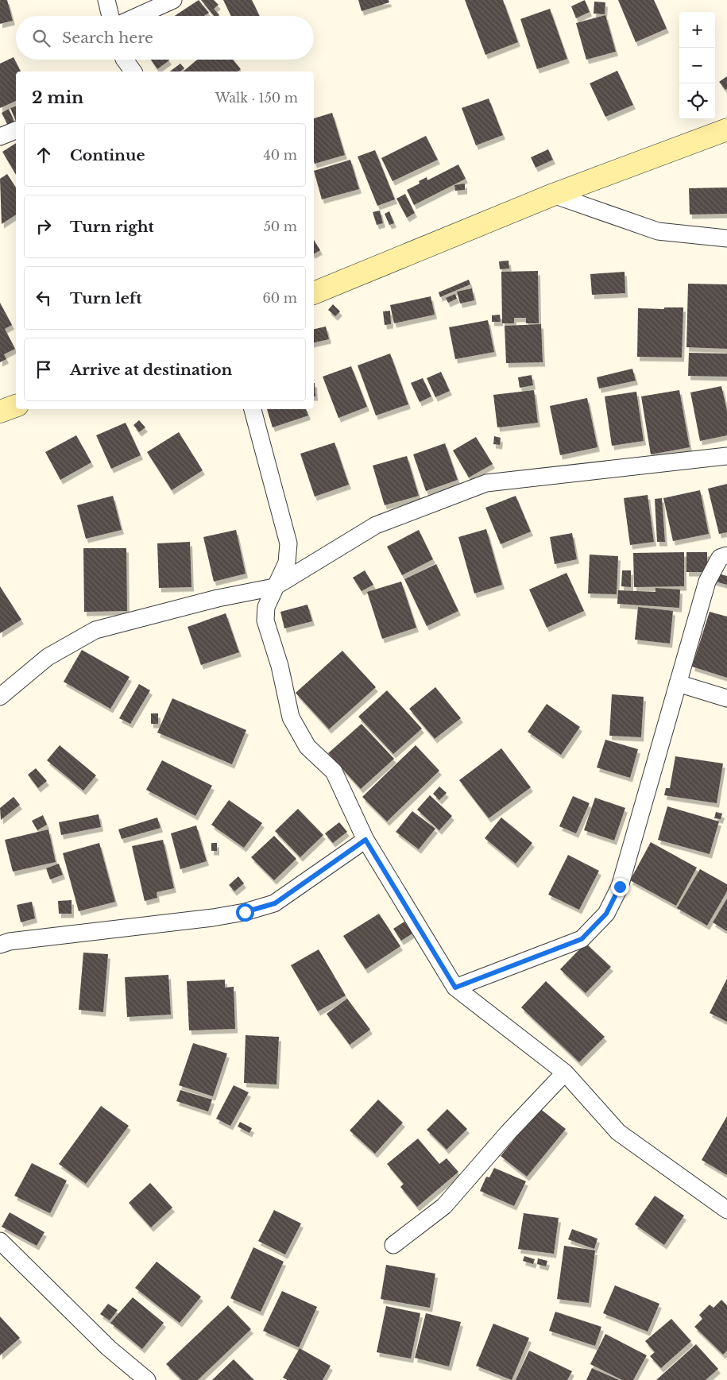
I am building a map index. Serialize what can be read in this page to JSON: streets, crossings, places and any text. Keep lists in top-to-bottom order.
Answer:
{
  "page": {
    "map_buttons": ["+", "−"],
    "search": "Search here",
    "heading": ["2 min", "Walk · 150 m"],
    "list": [
      ["Continue", "40 m"],
      ["Turn right", "50 m"],
      ["Turn left", "60 m"],
      "Arrive at destination"
    ]
  }
}
